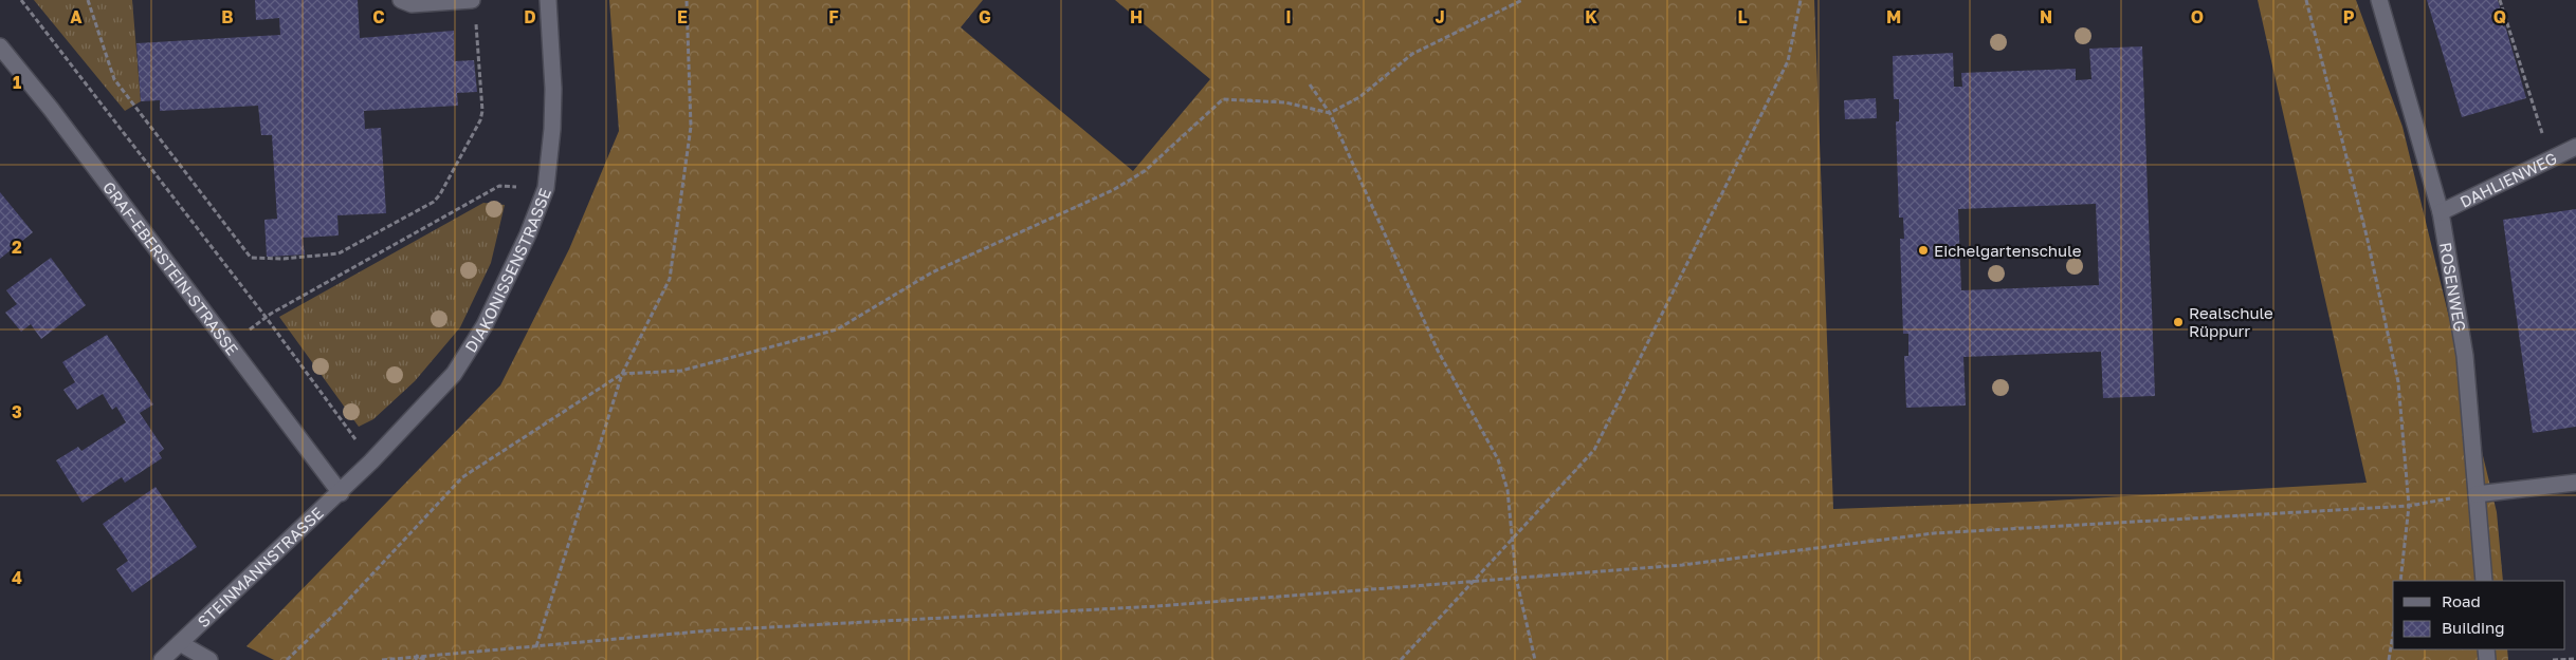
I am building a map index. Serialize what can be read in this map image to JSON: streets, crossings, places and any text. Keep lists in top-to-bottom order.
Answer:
{
  "streets": {
    "street": [
      "DAHLIENWEG",
      "GRAF-EBERSTEIN-STRASSE",
      "DIAKONISSENSTRASSE",
      "ROSENWEG",
      "STEINMANNSTRASSE"
    ]
  },
  "crossings": [
    ["DAHLIENWEG", "ROSENWEG"],
    ["GRAF-EBERSTEIN-STRASSE", "DIAKONISSENSTRASSE"],
    ["GRAF-EBERSTEIN-STRASSE", "STEINMANNSTRASSE"],
    ["DIAKONISSENSTRASSE", "STEINMANNSTRASSE"]
  ],
  "places": ["Eichelgartenschule", "Realschule Rüppurr"],
  "legend": ["Road", "Building"],
  "grid": {
    "columns": [
      "A",
      "B",
      "C",
      "D",
      "E",
      "F",
      "G",
      "H",
      "I",
      "J",
      "K",
      "L",
      "M",
      "N",
      "O",
      "P",
      "Q"
    ],
    "rows": [
      "1",
      "2",
      "3",
      "4"
    ]
  }
}
